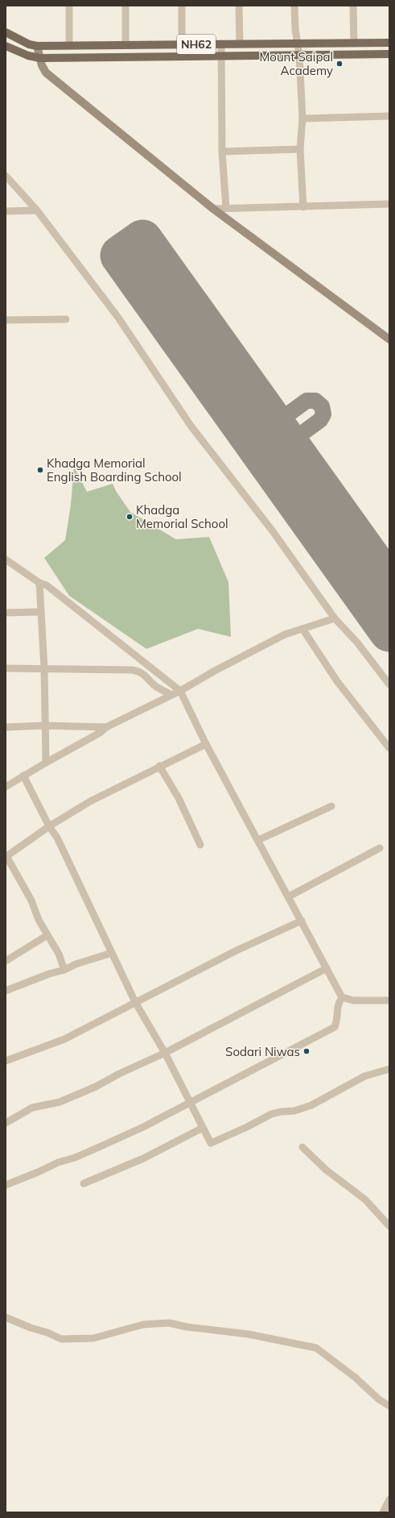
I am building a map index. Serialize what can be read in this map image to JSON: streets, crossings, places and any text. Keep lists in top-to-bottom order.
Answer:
{
  "streets": {
    "main road": ["NH62"]
  },
  "places": [
    "Mount Saipal Academy",
    "Khadga Memorial English Boarding School",
    "Khadga Memorial School",
    "Sodari Niwas"
  ]
}
